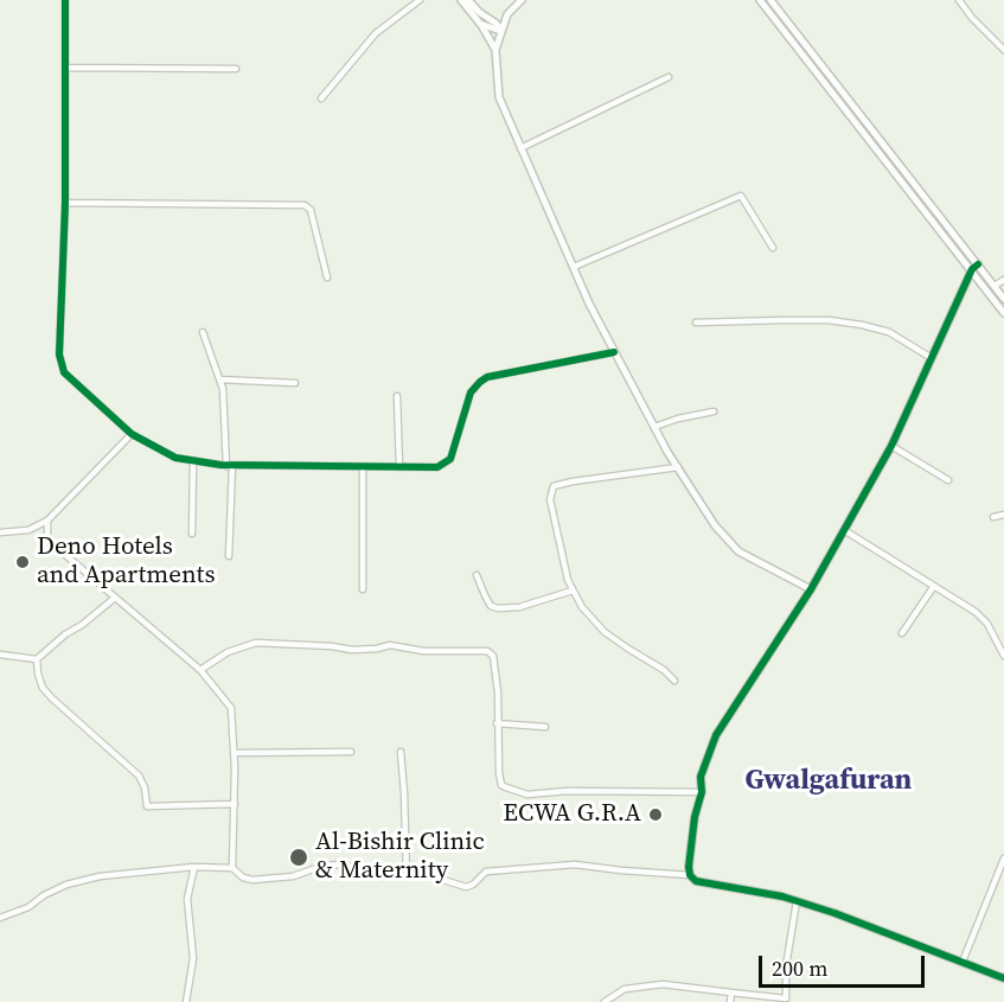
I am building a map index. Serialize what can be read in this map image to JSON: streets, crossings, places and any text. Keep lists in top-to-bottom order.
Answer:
{
  "districts": ["Gwalgafuran"],
  "places": ["Deno Hotels and Apartments", "ECWA G.R.A", "Al-Bishir Clinic & Maternity"],
  "scale_bar": "200 m"
}
